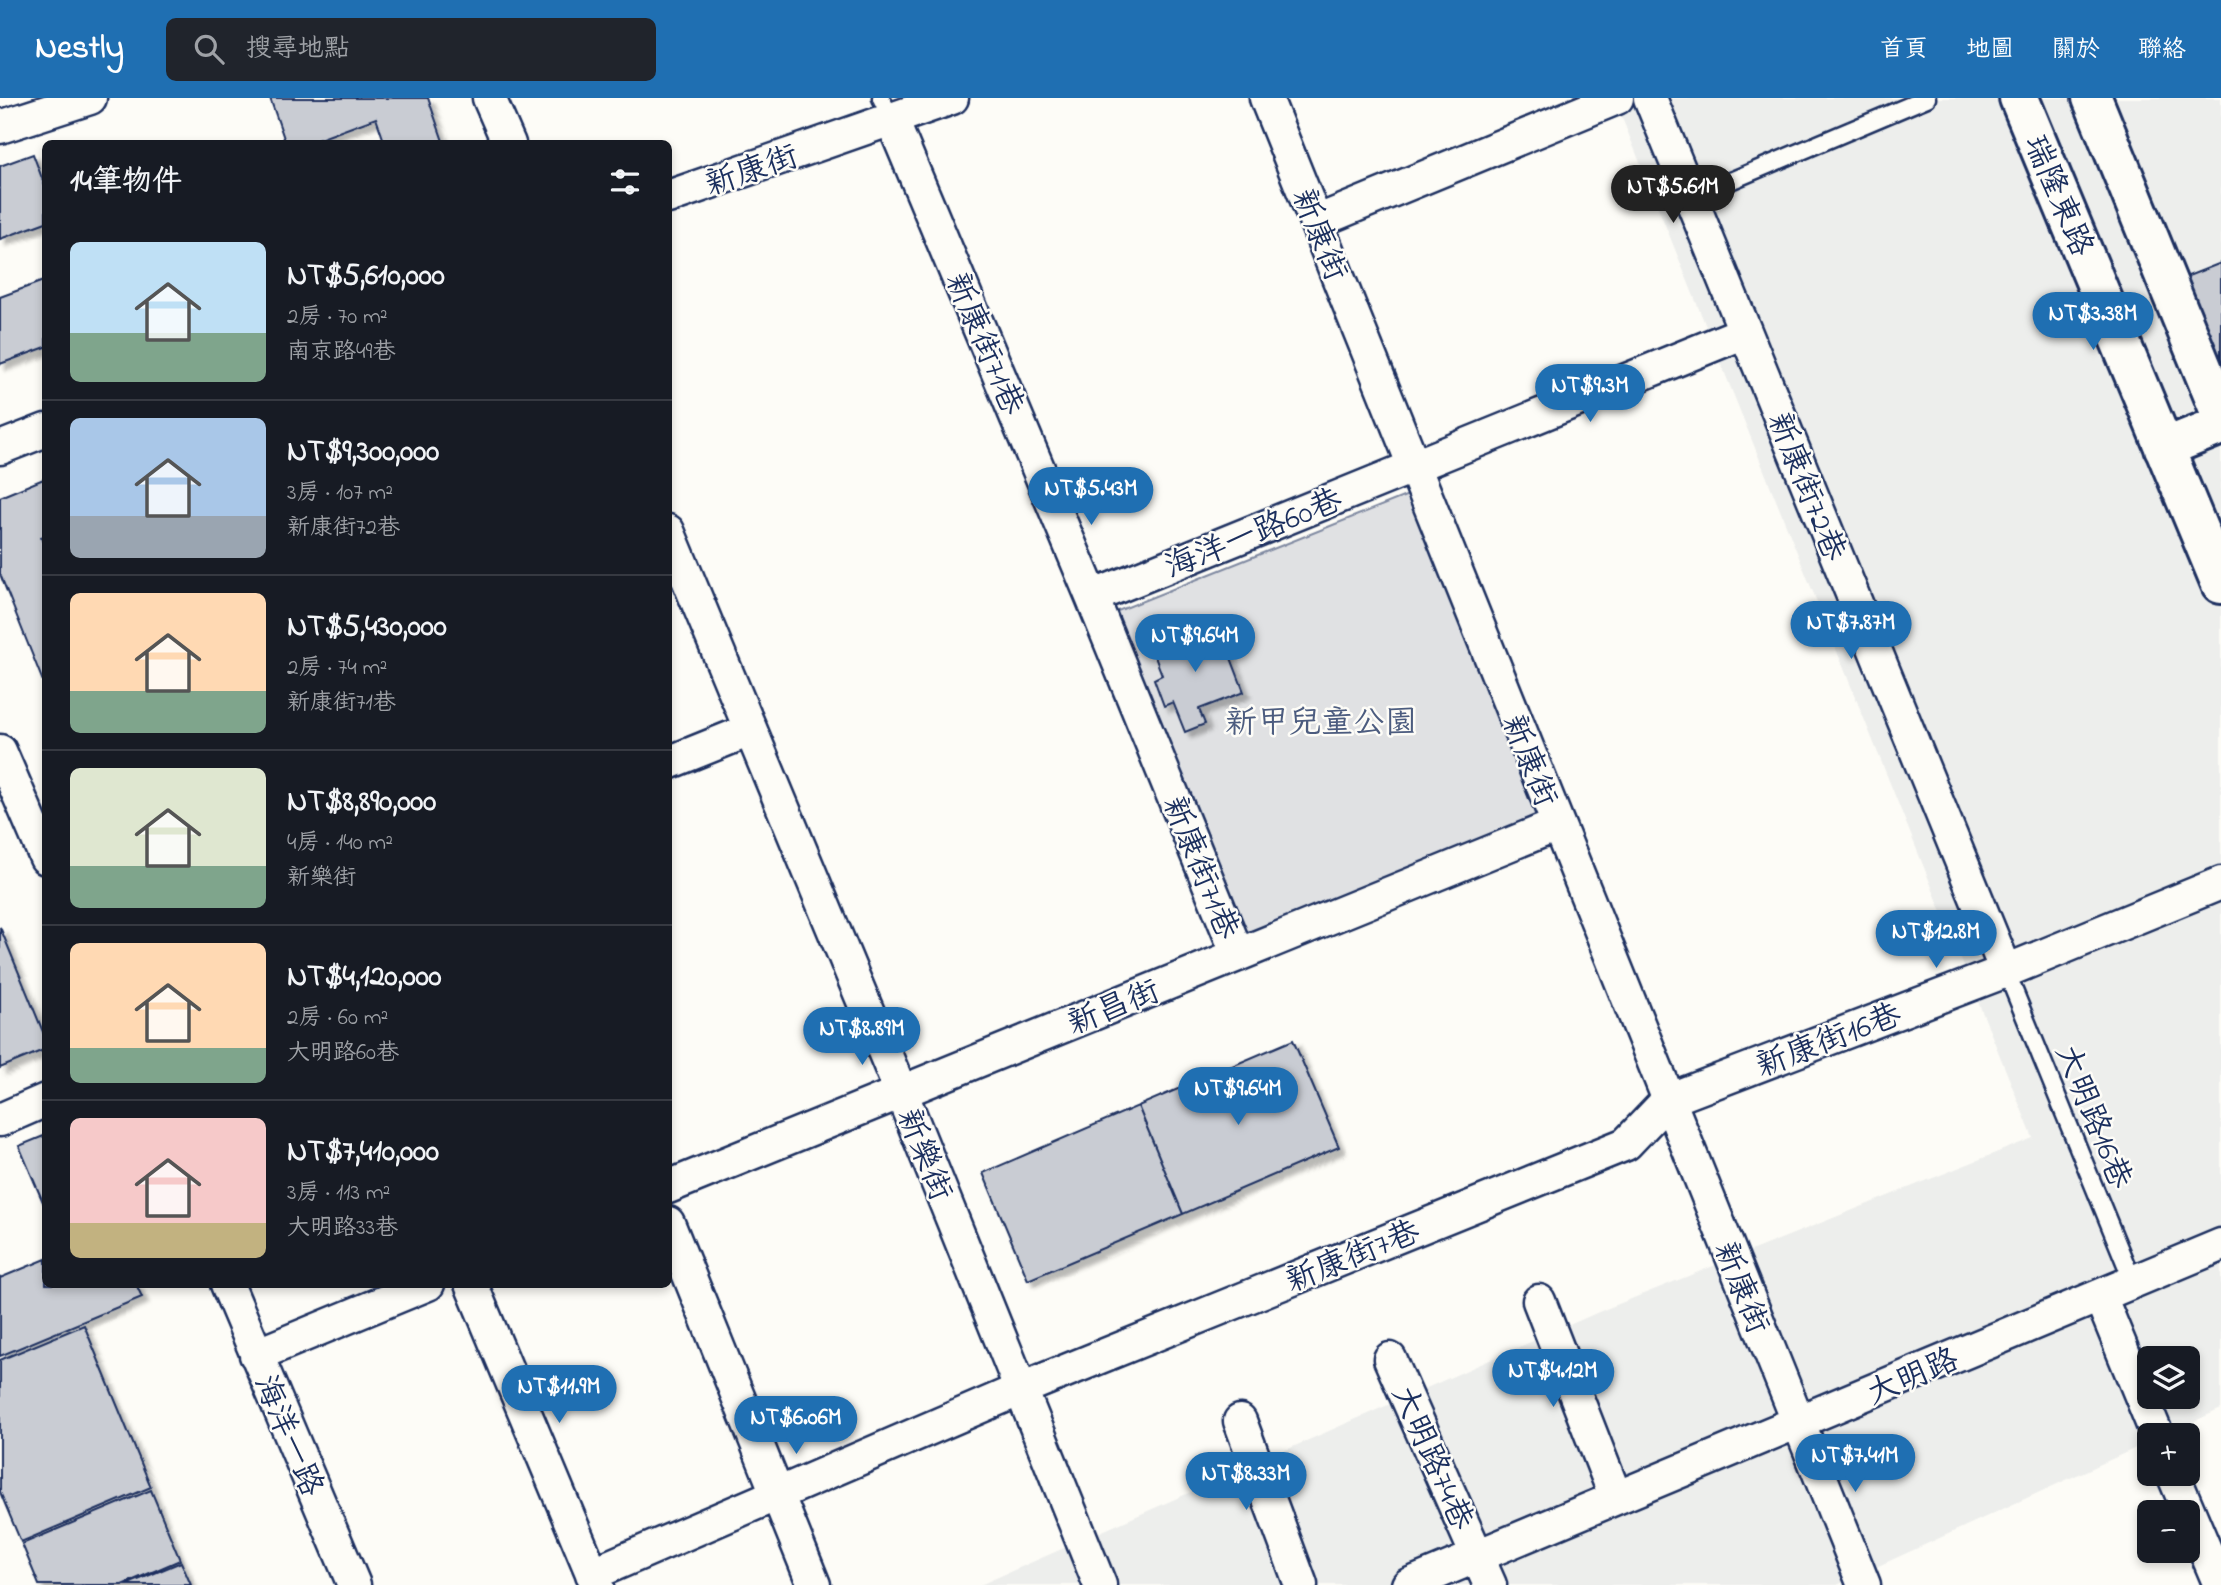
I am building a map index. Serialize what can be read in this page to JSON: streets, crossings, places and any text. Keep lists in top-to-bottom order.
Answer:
{
  "streets": {
    "street": [
      "新康街",
      "瑞隆東路",
      "新康街71巷",
      "新康街72巷",
      "海洋一路60巷",
      "新昌街",
      "新康街16巷",
      "新樂街",
      "新康街7巷",
      "大明路",
      "海洋一路",
      "大明路74巷"
    ],
    "lane": ["大明路16巷"]
  },
  "crossings": [
    ["新康街", "新康街71巷"],
    ["新康街", "海洋一路60巷"],
    ["新康街", "新昌街"],
    ["新康街", "新康街16巷"],
    ["新康街", "新康街7巷"],
    ["新康街", "大明路"],
    ["新康街71巷", "海洋一路60巷"],
    ["新康街71巷", "新昌街"],
    ["新康街72巷", "新康街16巷"],
    ["新康街72巷", "大明路16巷"],
    ["新昌街", "新樂街"],
    ["新康街16巷", "大明路16巷"],
    ["新康街16巷", "新康街7巷"],
    ["大明路16巷", "大明路"],
    ["新樂街", "新康街7巷"],
    ["大明路", "大明路74巷"]
  ],
  "parks": ["新甲兒童公園"],
  "page": {
    "header": "Nestly",
    "search": "搜尋地點",
    "nav": [
      "首頁",
      "地圖",
      "關於",
      "聯絡"
    ],
    "heading": "14筆物件",
    "price": [
      "NT$5.61M",
      "NT$3.38M",
      "NT$9.3M",
      "NT$5.43M",
      "NT$7.87M",
      "NT$9.64M",
      "NT$12.8M",
      "NT$8.89M",
      "NT$9.64M",
      "NT$4.12M",
      "NT$11.9M",
      "NT$6.06M",
      "NT$7.41M",
      "NT$8.33M"
    ],
    "list": [
      {
        "name": "NT$5,610,000",
        "note": "2房 · 70 m² · 南京路49巷"
      },
      {
        "name": "NT$9,300,000",
        "note": "3房 · 107 m² · 新康街72巷"
      },
      {
        "name": "NT$5,430,000",
        "note": "2房 · 74 m² · 新康街71巷"
      },
      {
        "name": "NT$8,890,000",
        "note": "4房 · 140 m² · 新樂街"
      },
      {
        "name": "NT$4,120,000",
        "note": "2房 · 60 m² · 大明路60巷"
      },
      {
        "name": "NT$7,410,000",
        "note": "3房 · 113 m² · 大明路33巷"
      }
    ],
    "map_buttons": ["+", "−"]
  }
}
